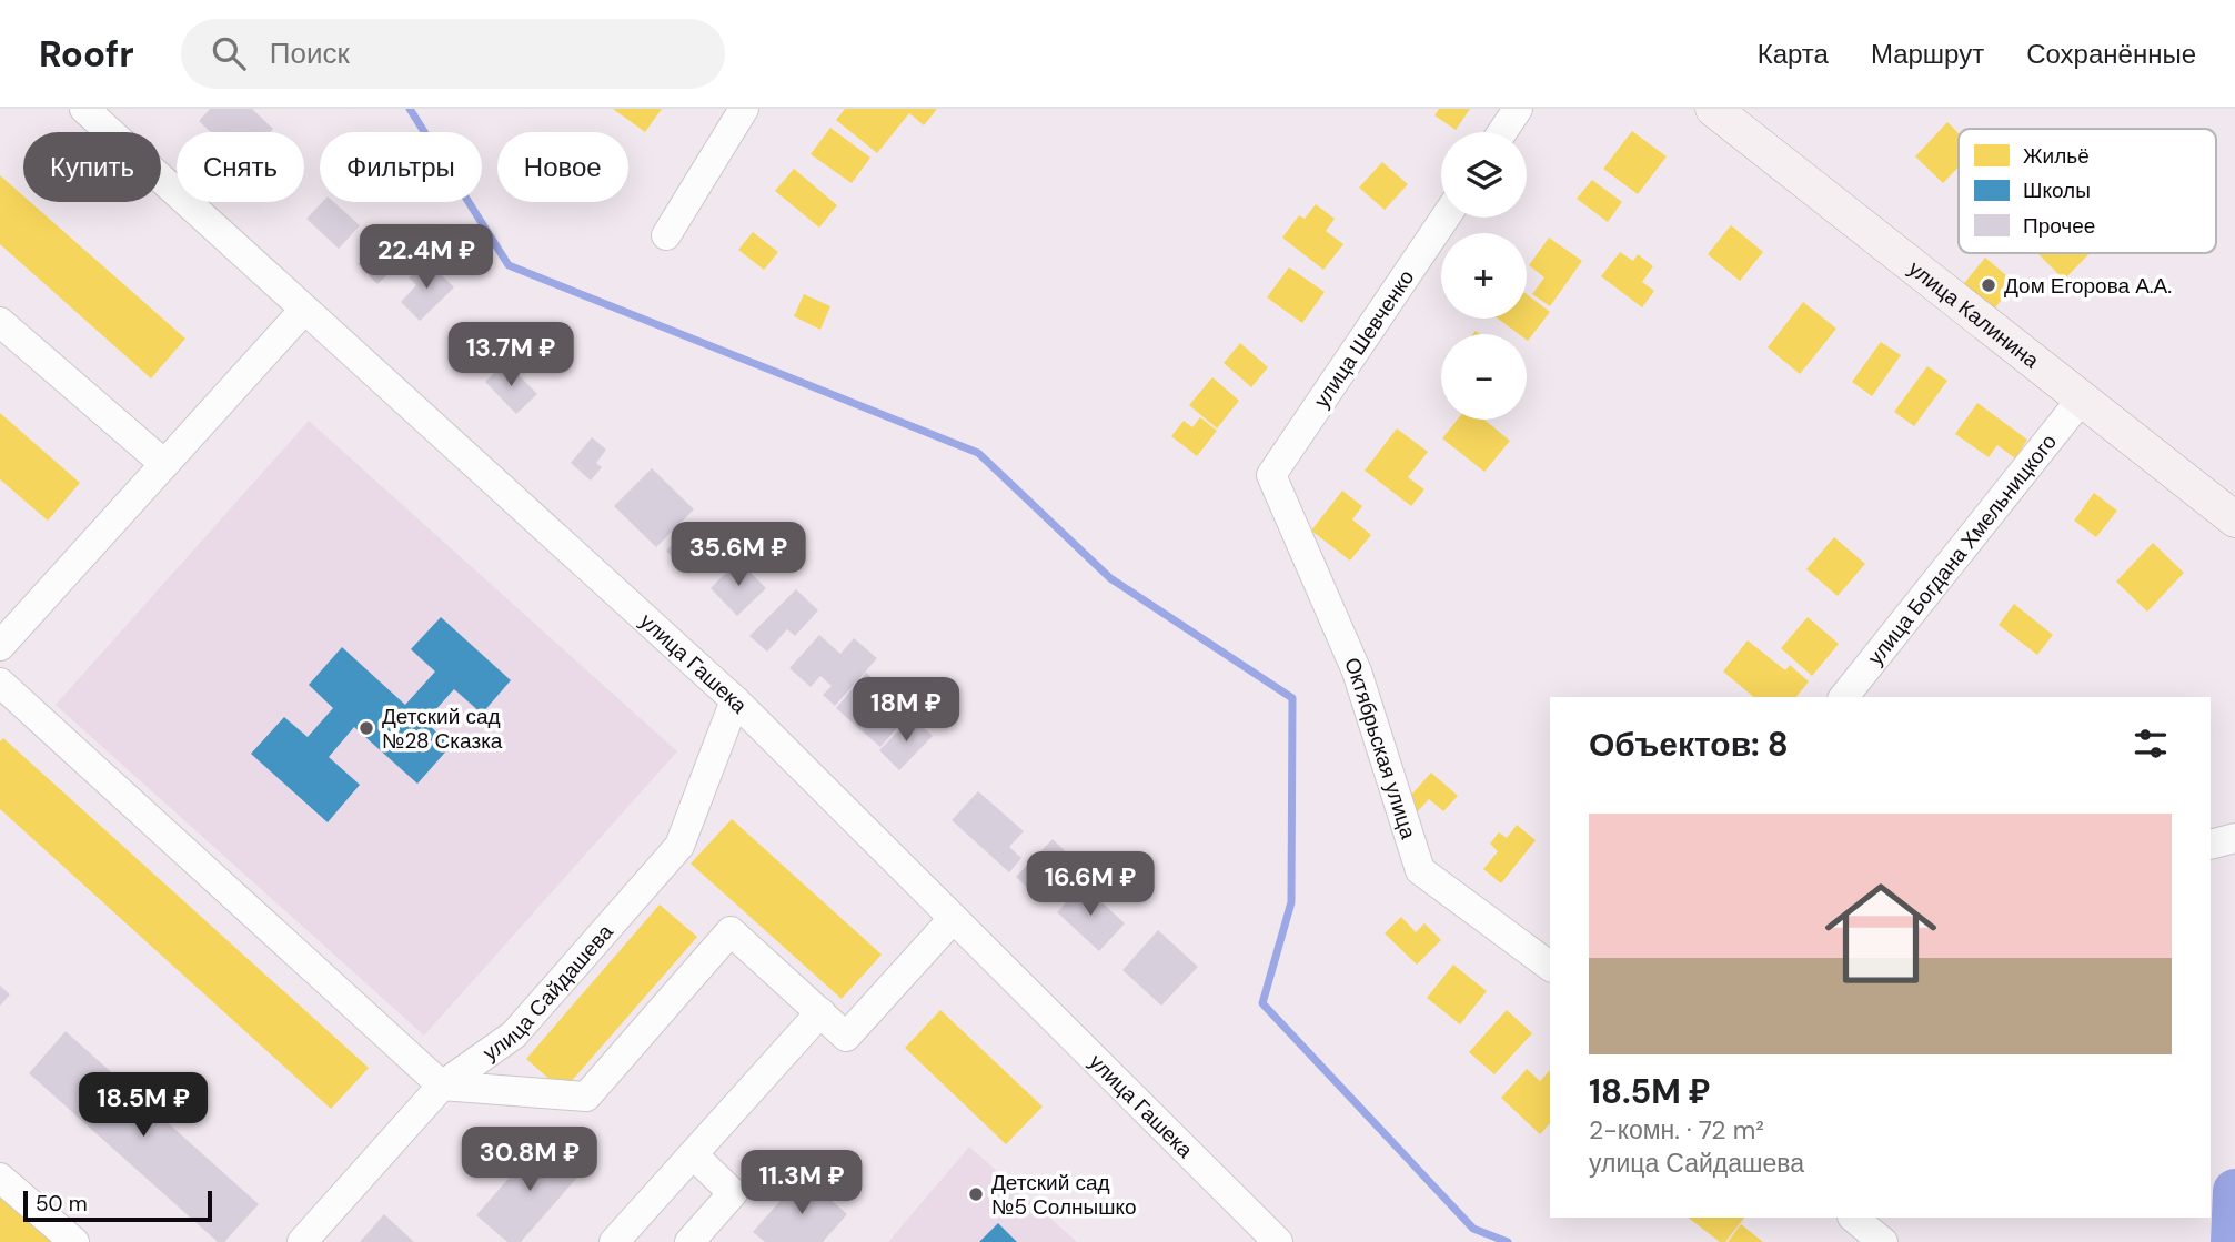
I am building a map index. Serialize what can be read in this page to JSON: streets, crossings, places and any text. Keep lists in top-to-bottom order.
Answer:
{
  "streets": {
    "main road": ["улица Калинина"],
    "street": [
      "улица Шевченко",
      "улица Богдана Хмельницкого",
      "улица Гашека",
      "Октябрьская улица",
      "улица Сайдашева"
    ]
  },
  "crossings": [
    ["улица Калинина", "улица Богдана Хмельницкого"],
    ["улица Шевченко", "Октябрьская улица"],
    ["улица Гашека", "улица Сайдашева"]
  ],
  "places": ["Дом Егорова А.А.", "Детский сад №28 Сказка", "Детский сад №5 Солнышко"],
  "legend": ["Жильё", "Школы", "Прочее"],
  "scale_bar": "50 m",
  "page": {
    "header": "Roofr",
    "search": "Поиск",
    "nav": ["Карта", "Маршрут", "Сохранённые"],
    "map_buttons": ["+", "−"],
    "chip": [
      "Купить",
      "Снять",
      "Фильтры",
      "Новое"
    ],
    "price": [
      "22.4M ₽",
      "13.7M ₽",
      "35.6M ₽",
      "18M ₽",
      "16.6M ₽",
      "18.5M ₽",
      "30.8M ₽",
      "11.3M ₽"
    ],
    "heading": "Объектов: 8",
    "list": [
      {
        "name": "18.5M ₽",
        "note": "2-комн. · 72 m² · улица Сайдашева"
      }
    ],
    "scale": "50 m"
  }
}
